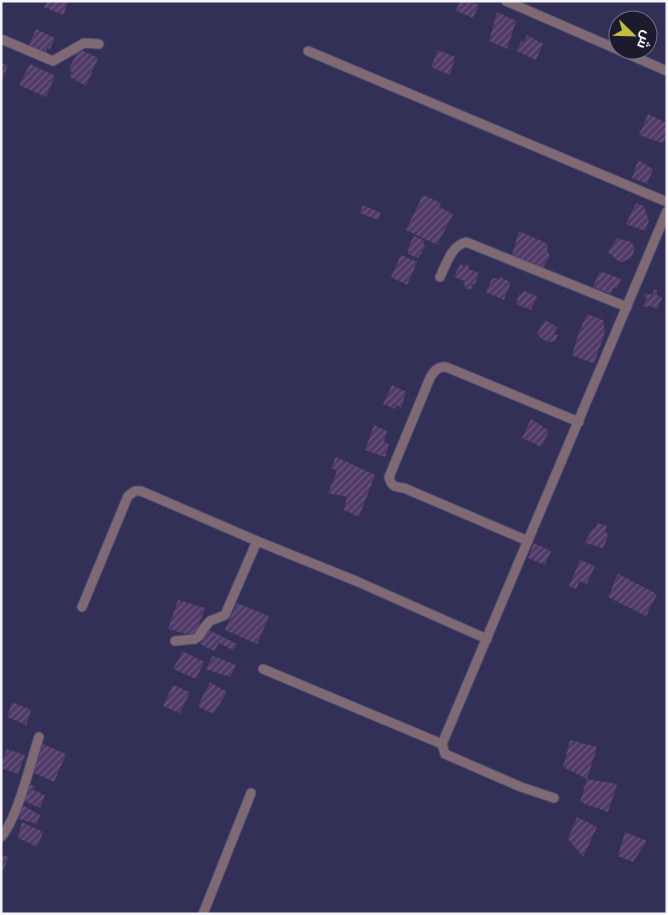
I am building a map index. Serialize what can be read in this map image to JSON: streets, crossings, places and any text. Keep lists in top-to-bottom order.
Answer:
{
  "north": "bottom right"
}
